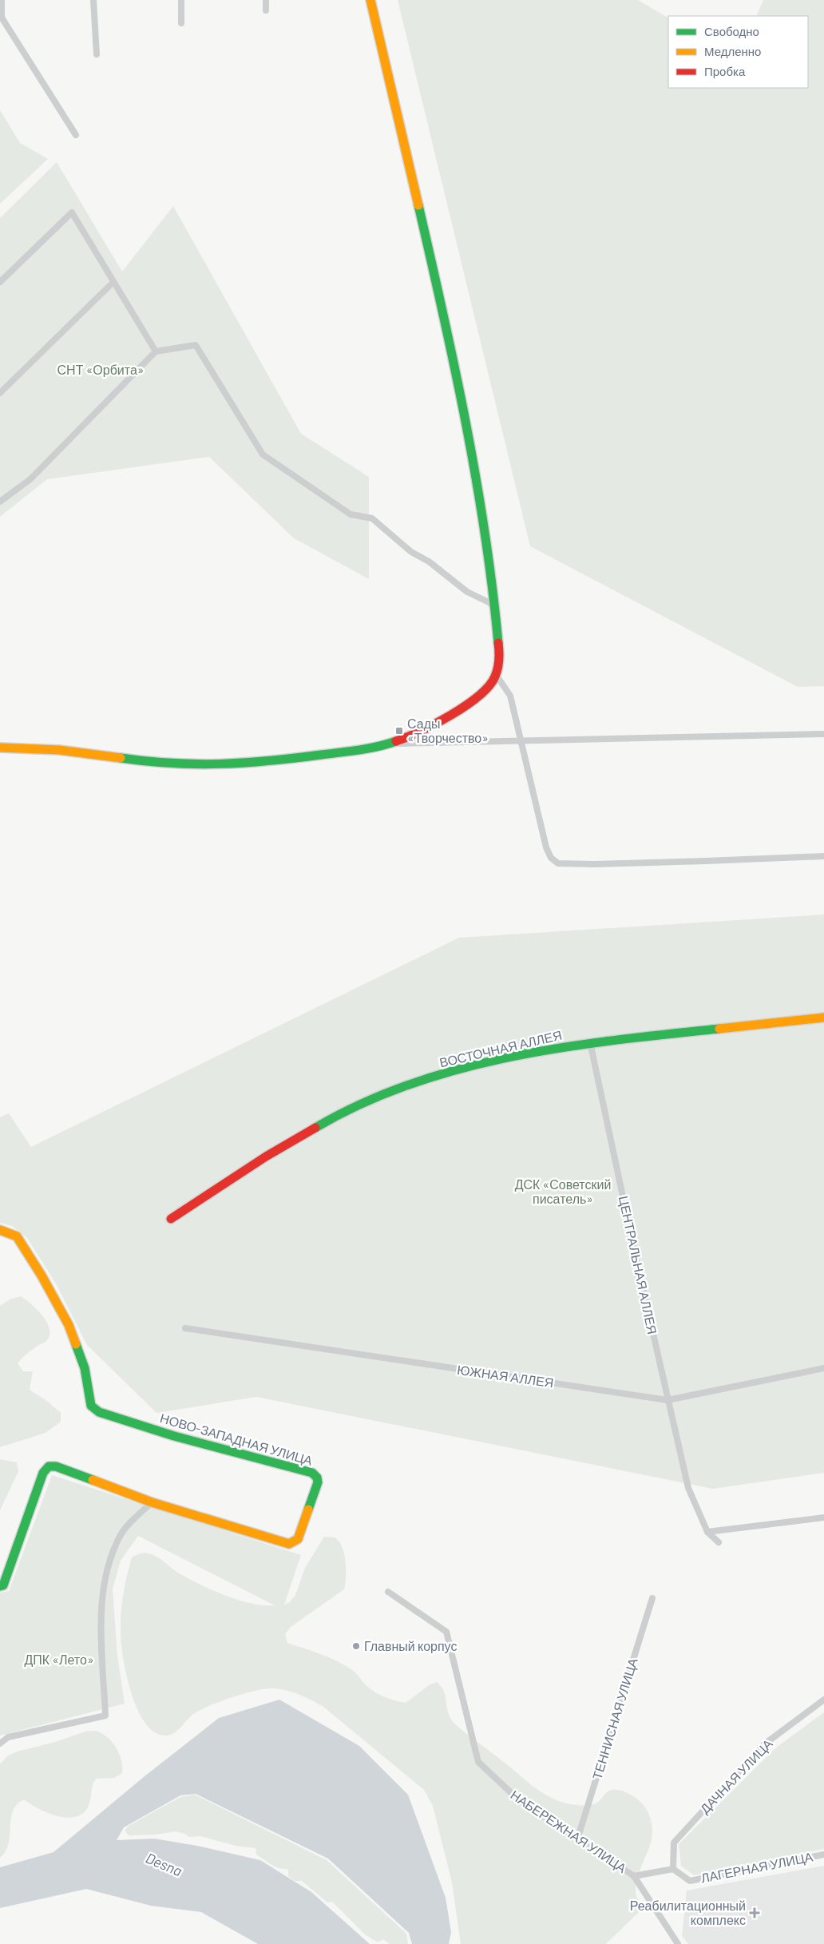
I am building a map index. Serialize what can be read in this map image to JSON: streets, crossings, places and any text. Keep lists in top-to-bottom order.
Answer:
{
  "streets": {
    "street": [
      "ВОСТОЧНАЯ АЛЛЕЯ",
      "ЦЕНТРАЛЬНАЯ АЛЛЕЯ",
      "ЮЖНАЯ АЛЛЕЯ",
      "НОВО-ЗАПАДНАЯ УЛИЦА",
      "ТЕННИСНАЯ УЛИЦА",
      "ДАЧНАЯ УЛИЦА",
      "НАБЕРЕЖНАЯ УЛИЦА",
      "ЛАГЕРНАЯ УЛИЦА"
    ]
  },
  "crossings": [
    ["ВОСТОЧНАЯ АЛЛЕЯ", "ЦЕНТРАЛЬНАЯ АЛЛЕЯ"],
    ["ЦЕНТРАЛЬНАЯ АЛЛЕЯ", "ЮЖНАЯ АЛЛЕЯ"],
    ["ТЕННИСНАЯ УЛИЦА", "НАБЕРЕЖНАЯ УЛИЦА"],
    ["ДАЧНАЯ УЛИЦА", "ЛАГЕРНАЯ УЛИЦА"]
  ],
  "water": ["Desna"],
  "parks": ["СНТ «Орбита»", "ДСК «Советский писатель»", "ДПК «Лето»"],
  "places": {
    "transit": ["Сады «Творчество»"],
    "other": ["Главный корпус"],
    "health": ["Реабилитационный комплекс"]
  },
  "legend": ["Свободно", "Медленно", "Пробка"]
}
